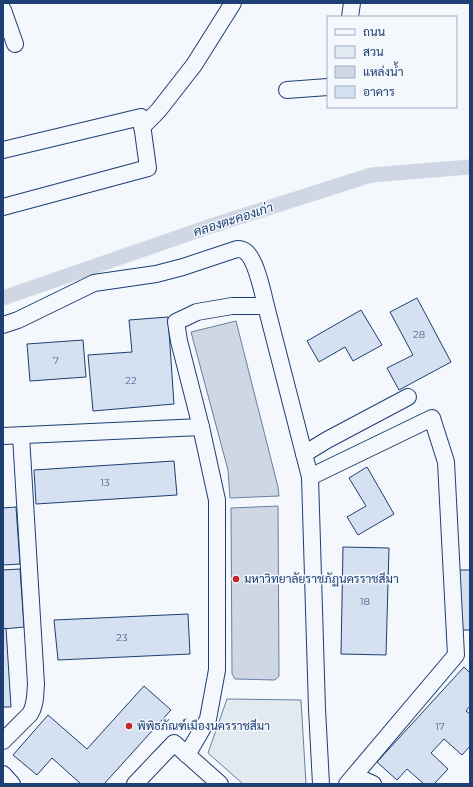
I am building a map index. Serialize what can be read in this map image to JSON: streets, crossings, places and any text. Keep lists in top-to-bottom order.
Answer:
{
  "water": ["คลองตะคองเก่า"],
  "places": ["มหาวิทยาลัยราชภัฏนครราชสีมา", "พิพิธภัณฑ์เมืองนครราชสีมา"],
  "house_numbers": [
    "28",
    "7",
    "22",
    "13",
    "18",
    "23",
    "17"
  ],
  "legend": [
    "ถนน",
    "สวน",
    "แหล่งน้ำ",
    "อาคาร"
  ]
}
